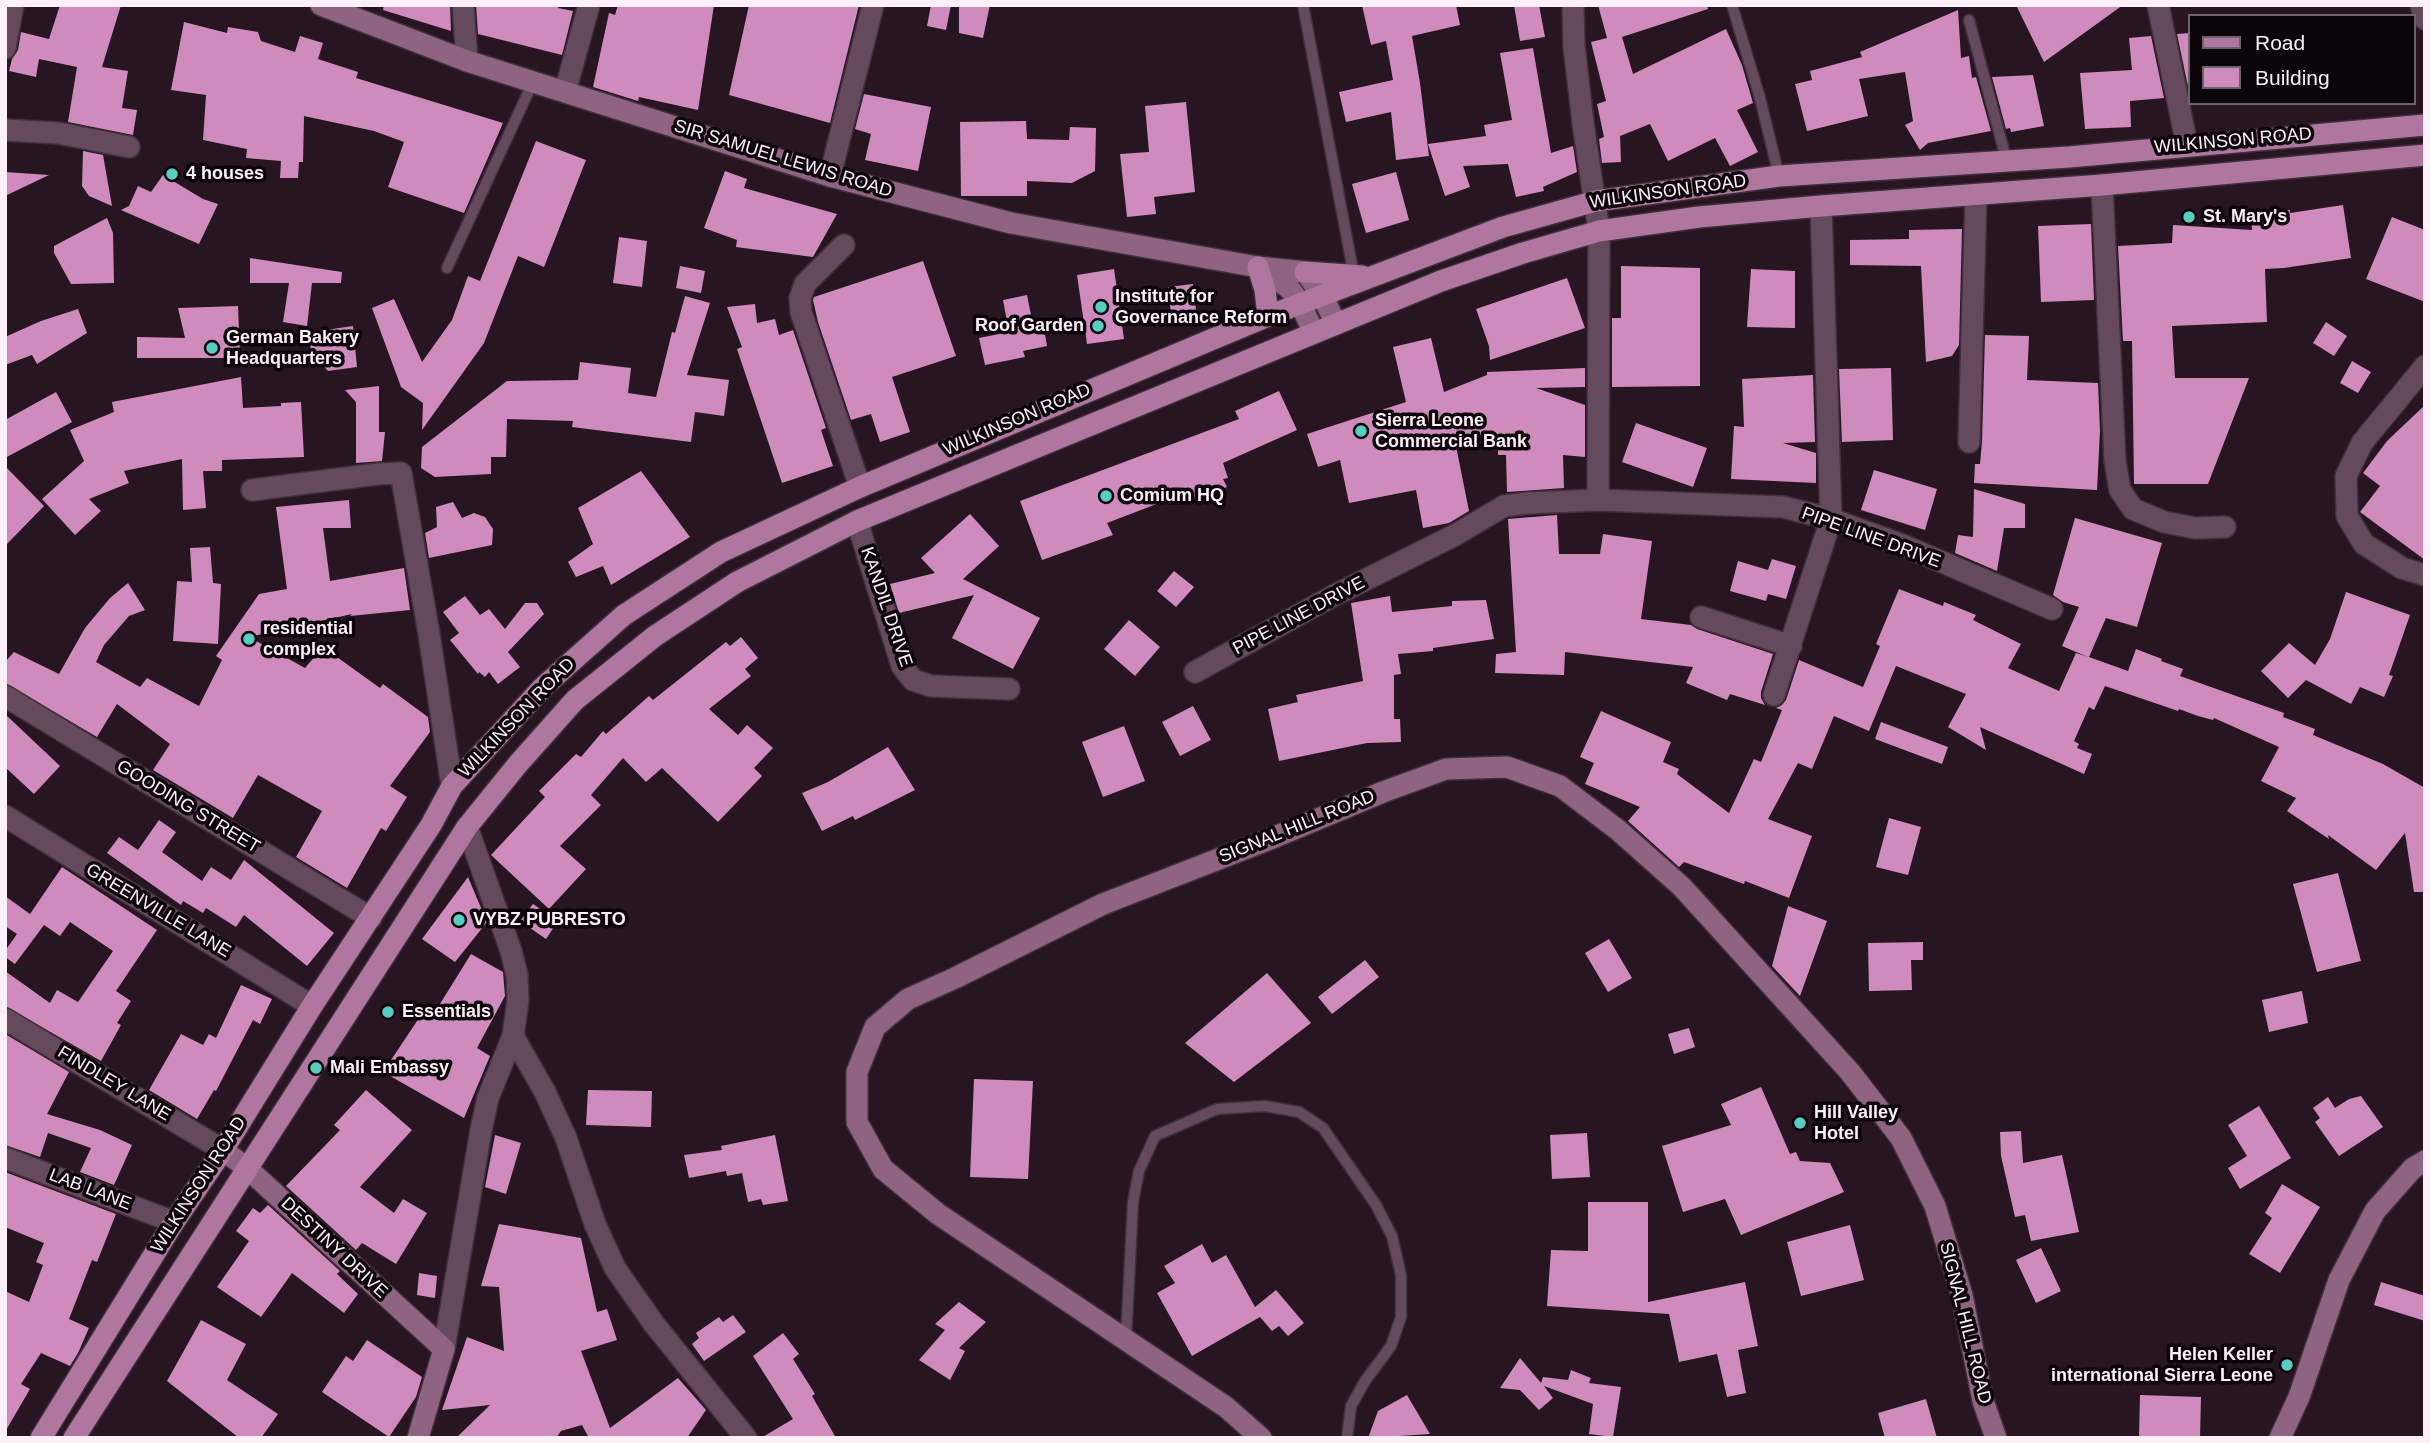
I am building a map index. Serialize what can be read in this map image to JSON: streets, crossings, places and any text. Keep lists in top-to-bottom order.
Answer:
{
  "streets": {
    "main road": [
      "WILKINSON ROAD",
      "SIR SAMUEL LEWIS ROAD",
      "SIGNAL HILL ROAD",
      "DESTINY DRIVE"
    ],
    "street": [
      "PIPE LINE DRIVE",
      "KANDIL DRIVE",
      "GOODING STREET",
      "GREENVILLE LANE",
      "FINDLEY LANE",
      "LAB LANE"
    ]
  },
  "crossings": [
    ["WILKINSON ROAD", "SIR SAMUEL LEWIS ROAD"],
    ["WILKINSON ROAD", "KANDIL DRIVE"],
    ["WILKINSON ROAD", "GOODING STREET"],
    ["WILKINSON ROAD", "GREENVILLE LANE"],
    ["WILKINSON ROAD", "FINDLEY LANE"],
    ["WILKINSON ROAD", "LAB LANE"],
    ["WILKINSON ROAD", "DESTINY DRIVE"],
    ["FINDLEY LANE", "DESTINY DRIVE"]
  ],
  "places": [
    "4 houses",
    "St. Mary's",
    "Institute for Governance Reform",
    "Roof Garden",
    "German Bakery Headquarters",
    "Sierra Leone Commercial Bank",
    "Comium HQ",
    "residential complex",
    "VYBZ PUBRESTO",
    "Essentials",
    "Mali Embassy",
    "Hill Valley Hotel",
    "Helen Keller international Sierra Leone"
  ],
  "legend": ["Road", "Building"]
}
